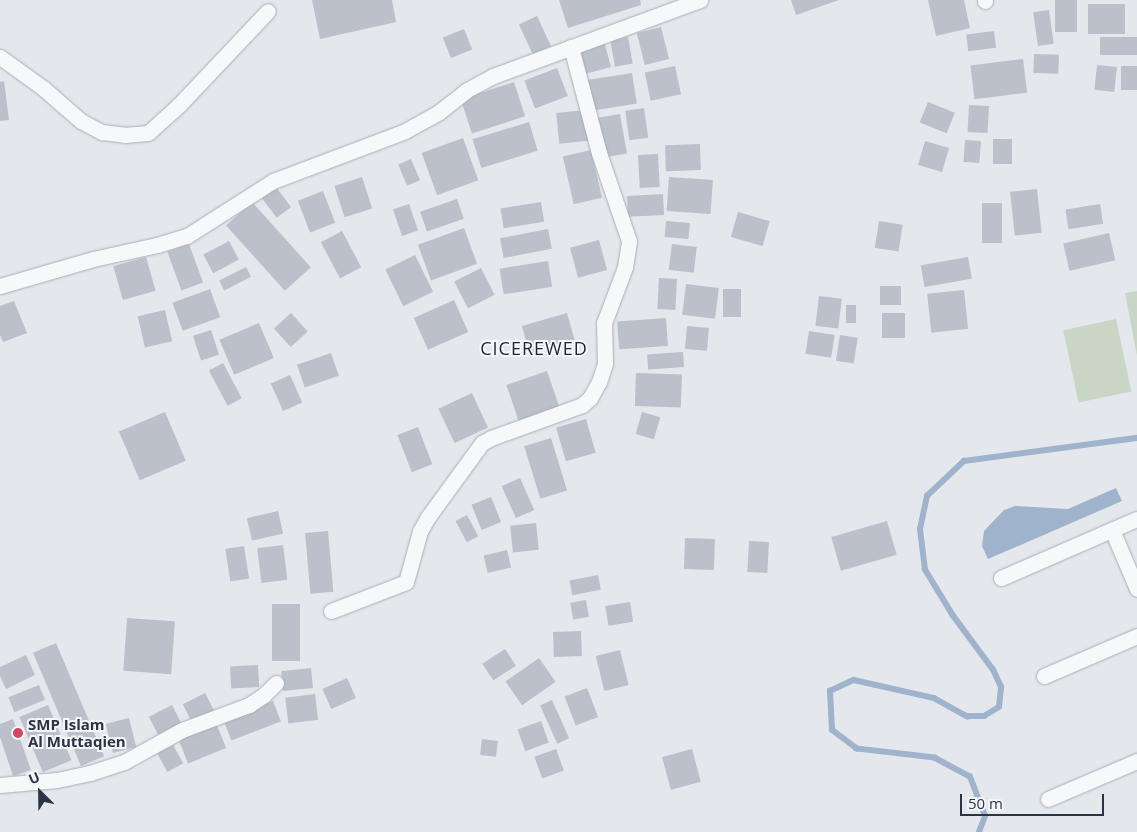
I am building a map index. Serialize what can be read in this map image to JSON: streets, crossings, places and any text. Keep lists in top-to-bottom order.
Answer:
{
  "districts": ["CICEREWED"],
  "places": ["SMP Islam Al Muttaqien"],
  "scale_bar": "50 m",
  "north": "top left"
}
